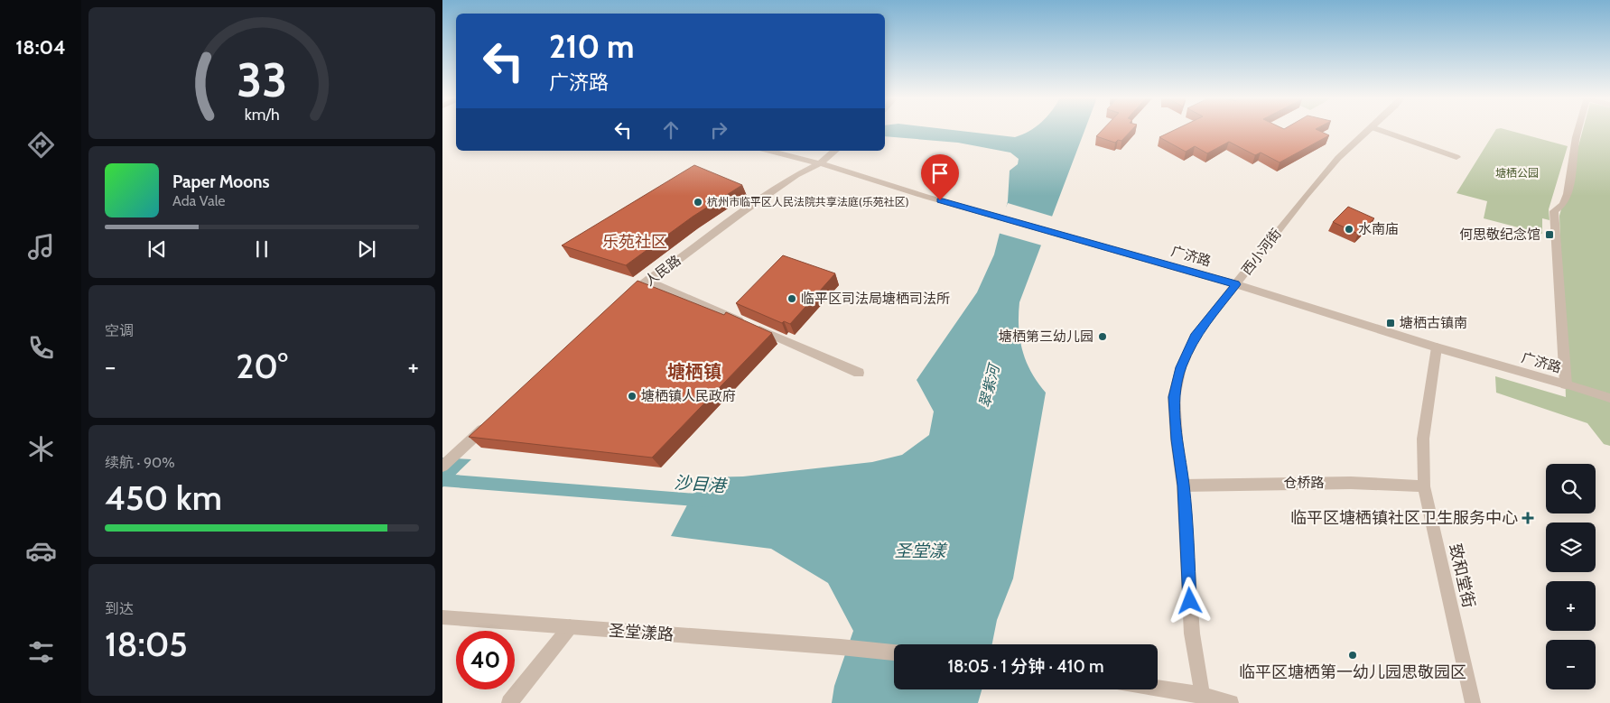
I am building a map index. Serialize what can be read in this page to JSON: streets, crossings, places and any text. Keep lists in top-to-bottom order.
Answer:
{
  "streets": {
    "street": [
      "西小河街",
      "广济路",
      "人民路",
      "仓桥路",
      "致和堂街",
      "圣堂漾路"
    ]
  },
  "crossings": [
    ["西小河街", "广济路"],
    ["西小河街", "仓桥路"],
    ["广济路", "人民路"],
    ["广济路", "致和堂街"],
    ["仓桥路", "致和堂街"]
  ],
  "districts": ["乐苑社区", "塘栖镇"],
  "water": ["翠紫河", "沙目港", "圣堂漾"],
  "parks": ["塘栖公园"],
  "places": {
    "other": [
      "杭州市临平区人民法院共享法庭(乐苑社区)",
      "水南庙",
      "临平区司法局塘栖司法所",
      "塘栖第三幼儿园",
      "塘栖镇人民政府",
      "临平区塘栖第一幼儿园思敬园区"
    ],
    "transit": ["何思敬纪念馆", "塘栖古镇南"],
    "health": ["临平区塘栖镇社区卫生服务中心"]
  },
  "page": {
    "tabs": "18:04",
    "turn": ["210 m", "广济路"],
    "song": ["Paper Moons", "Ada Vale"],
    "tile": [
      "空调",
      ["续航 · 90%", "450 km"],
      ["到达", "18:05"]
    ],
    "heat": ["−", "20°", "+"],
    "map_buttons": ["+", "−"],
    "limit": "40",
    "trip": "18:05 · 1 分钟 · 410 m",
    "gauge": ["33", "km/h"]
  }
}
